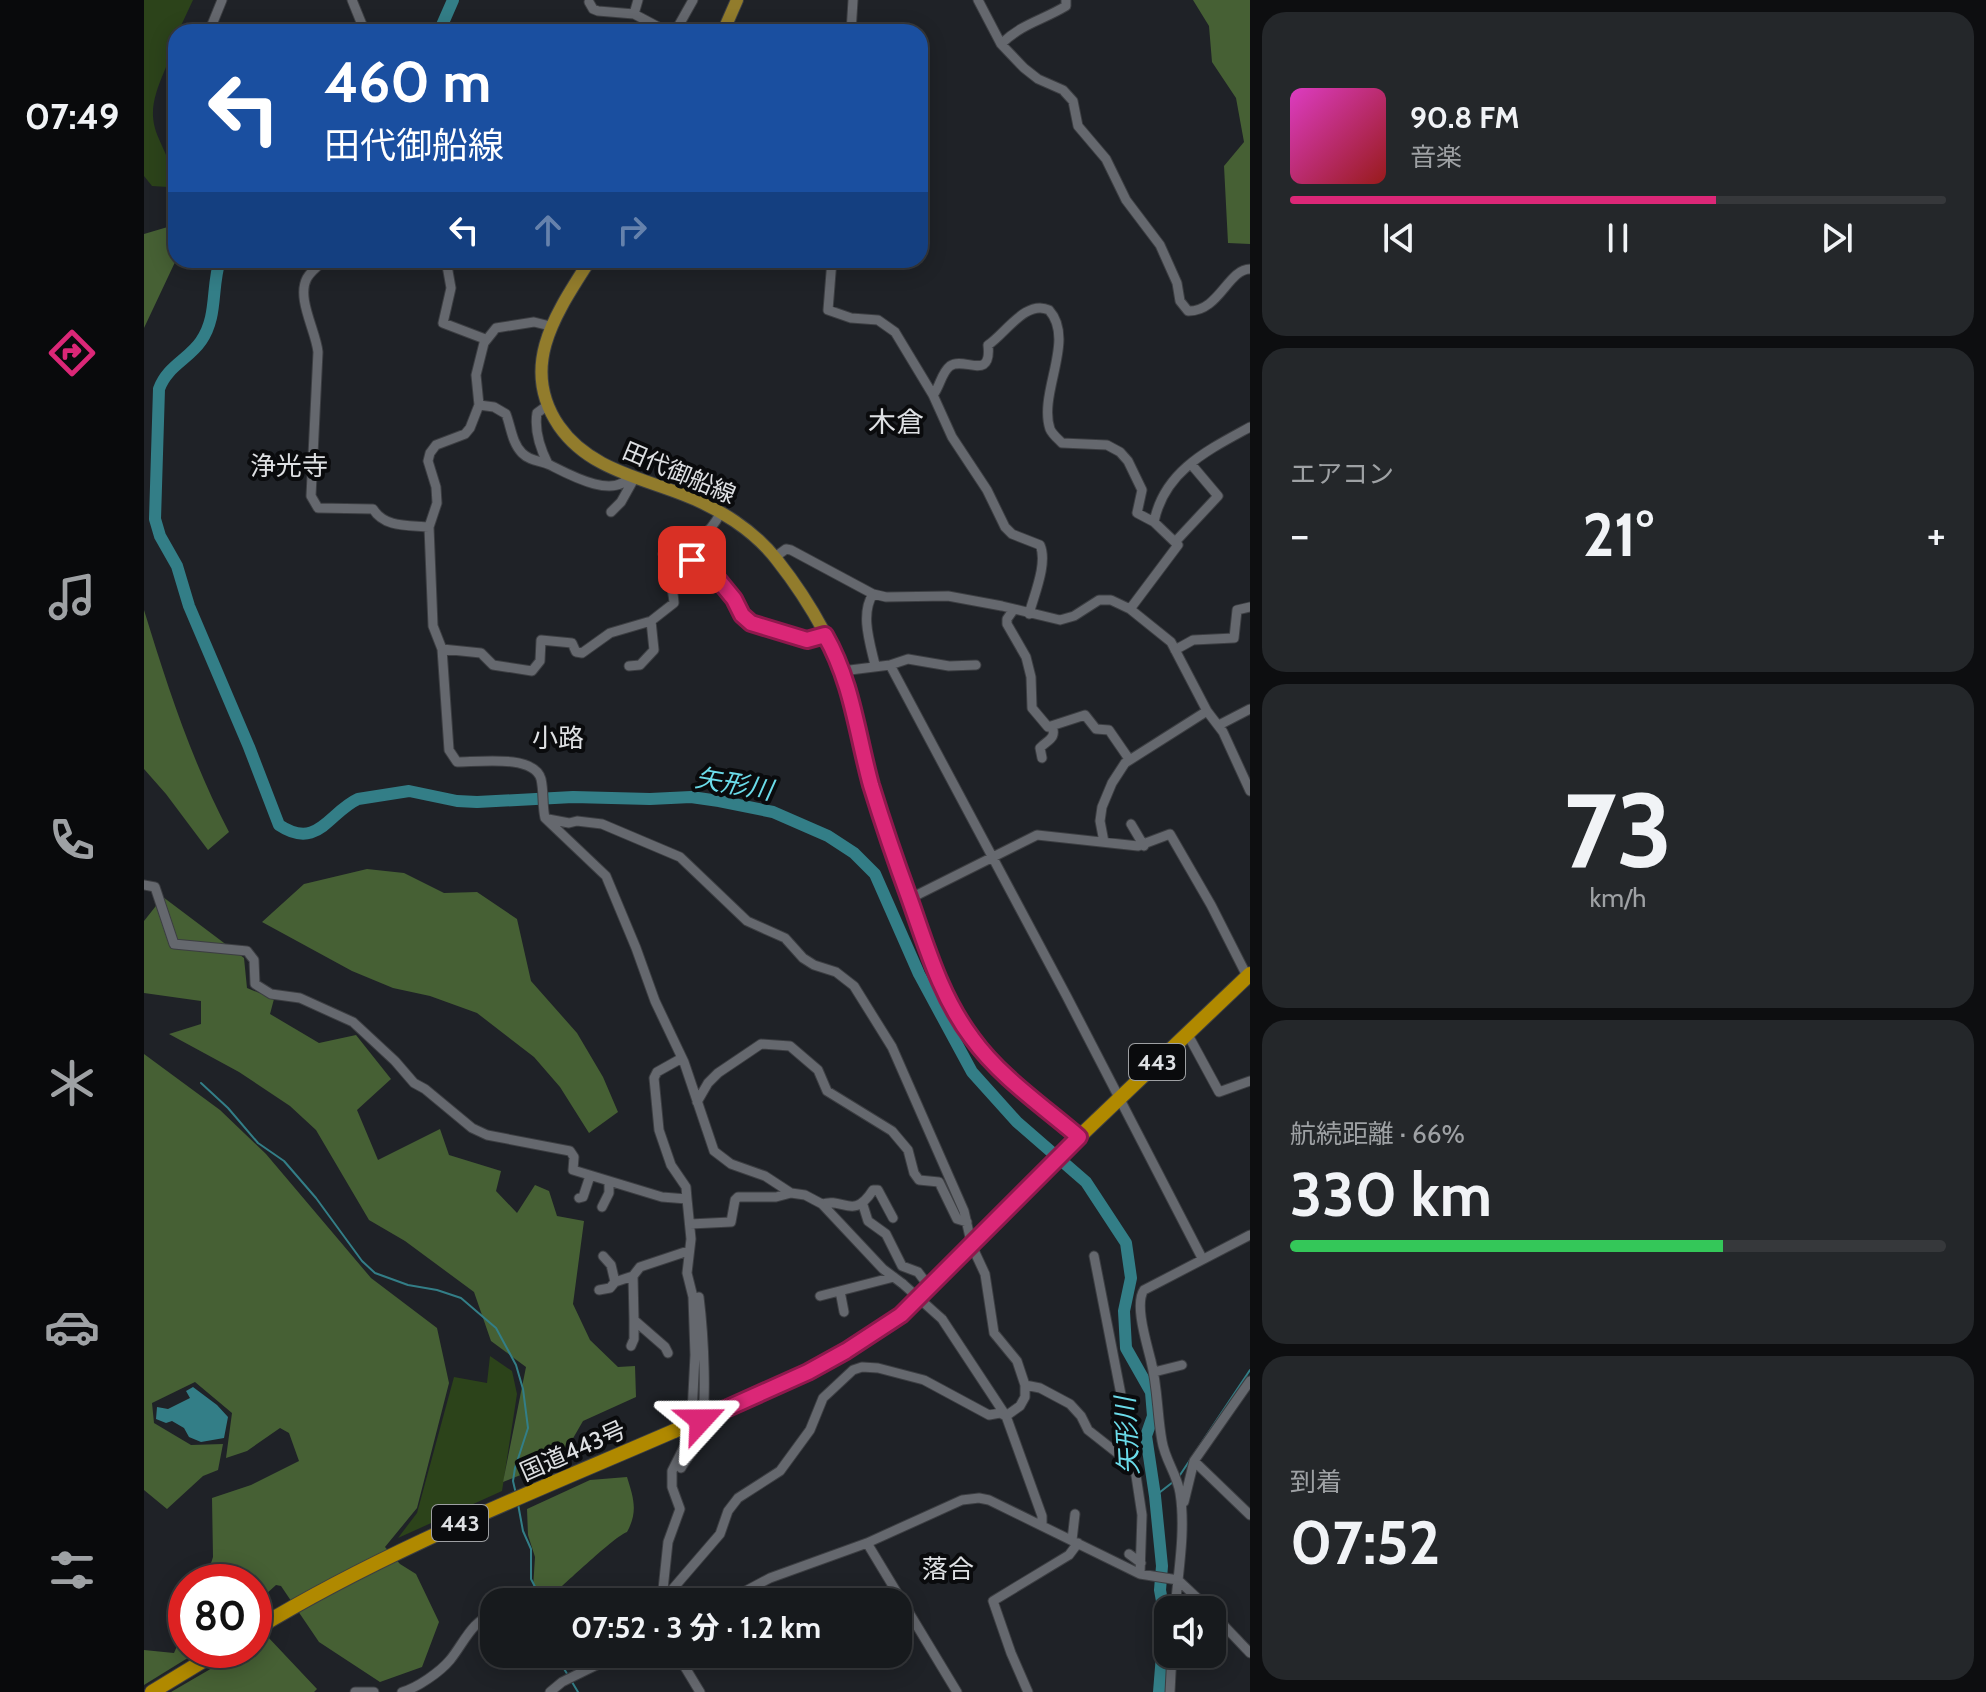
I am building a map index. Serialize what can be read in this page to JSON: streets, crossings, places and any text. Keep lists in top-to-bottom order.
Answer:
{
  "streets": {
    "highway": ["443", "国道443号"],
    "main road": ["田代御船線"]
  },
  "crossings": [
    ["田代御船線", "国道443号"]
  ],
  "districts": [
    "木倉",
    "浄光寺",
    "小路",
    "落合"
  ],
  "water": ["矢形川"],
  "page": {
    "tabs": "07:49",
    "turn": ["460 m", "田代御船線"],
    "song": ["90.8 FM", "音楽"],
    "tile": [
      "エアコン",
      ["73", "km/h"],
      ["航続距離 · 66%", "330 km"],
      ["到着", "07:52"]
    ],
    "heat": ["−", "21°", "+"],
    "limit": "80",
    "trip": "07:52 · 3 分 · 1.2 km"
  }
}
